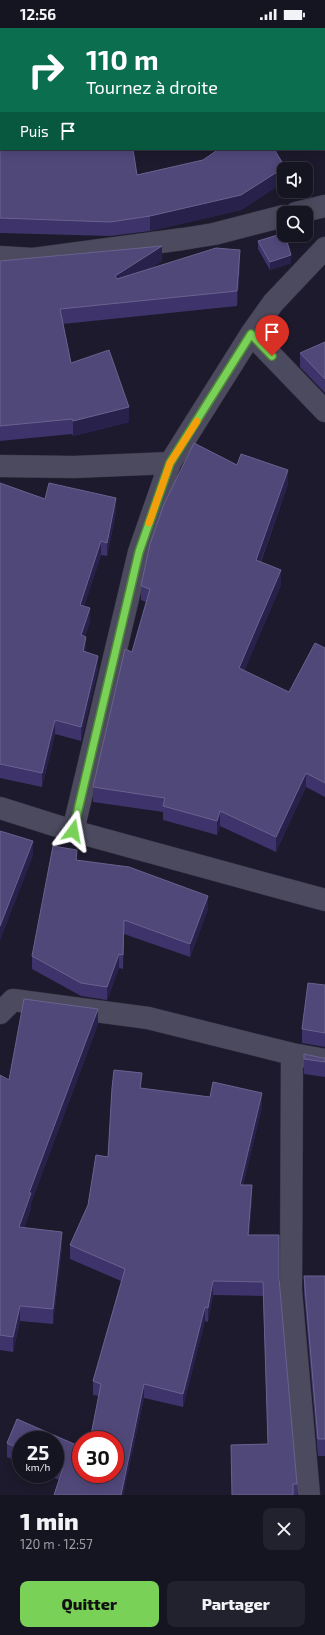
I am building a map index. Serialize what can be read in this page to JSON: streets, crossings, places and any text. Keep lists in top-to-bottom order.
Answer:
{
  "page": {
    "status": "12:56",
    "turn": ["110 m", "Tournez à droite"],
    "then": "Puis",
    "speed": "25 km/h",
    "limit": "30",
    "heading": ["1 min", "120 m · 12:57"],
    "buttons": ["Quitter", "Partager"]
  }
}
